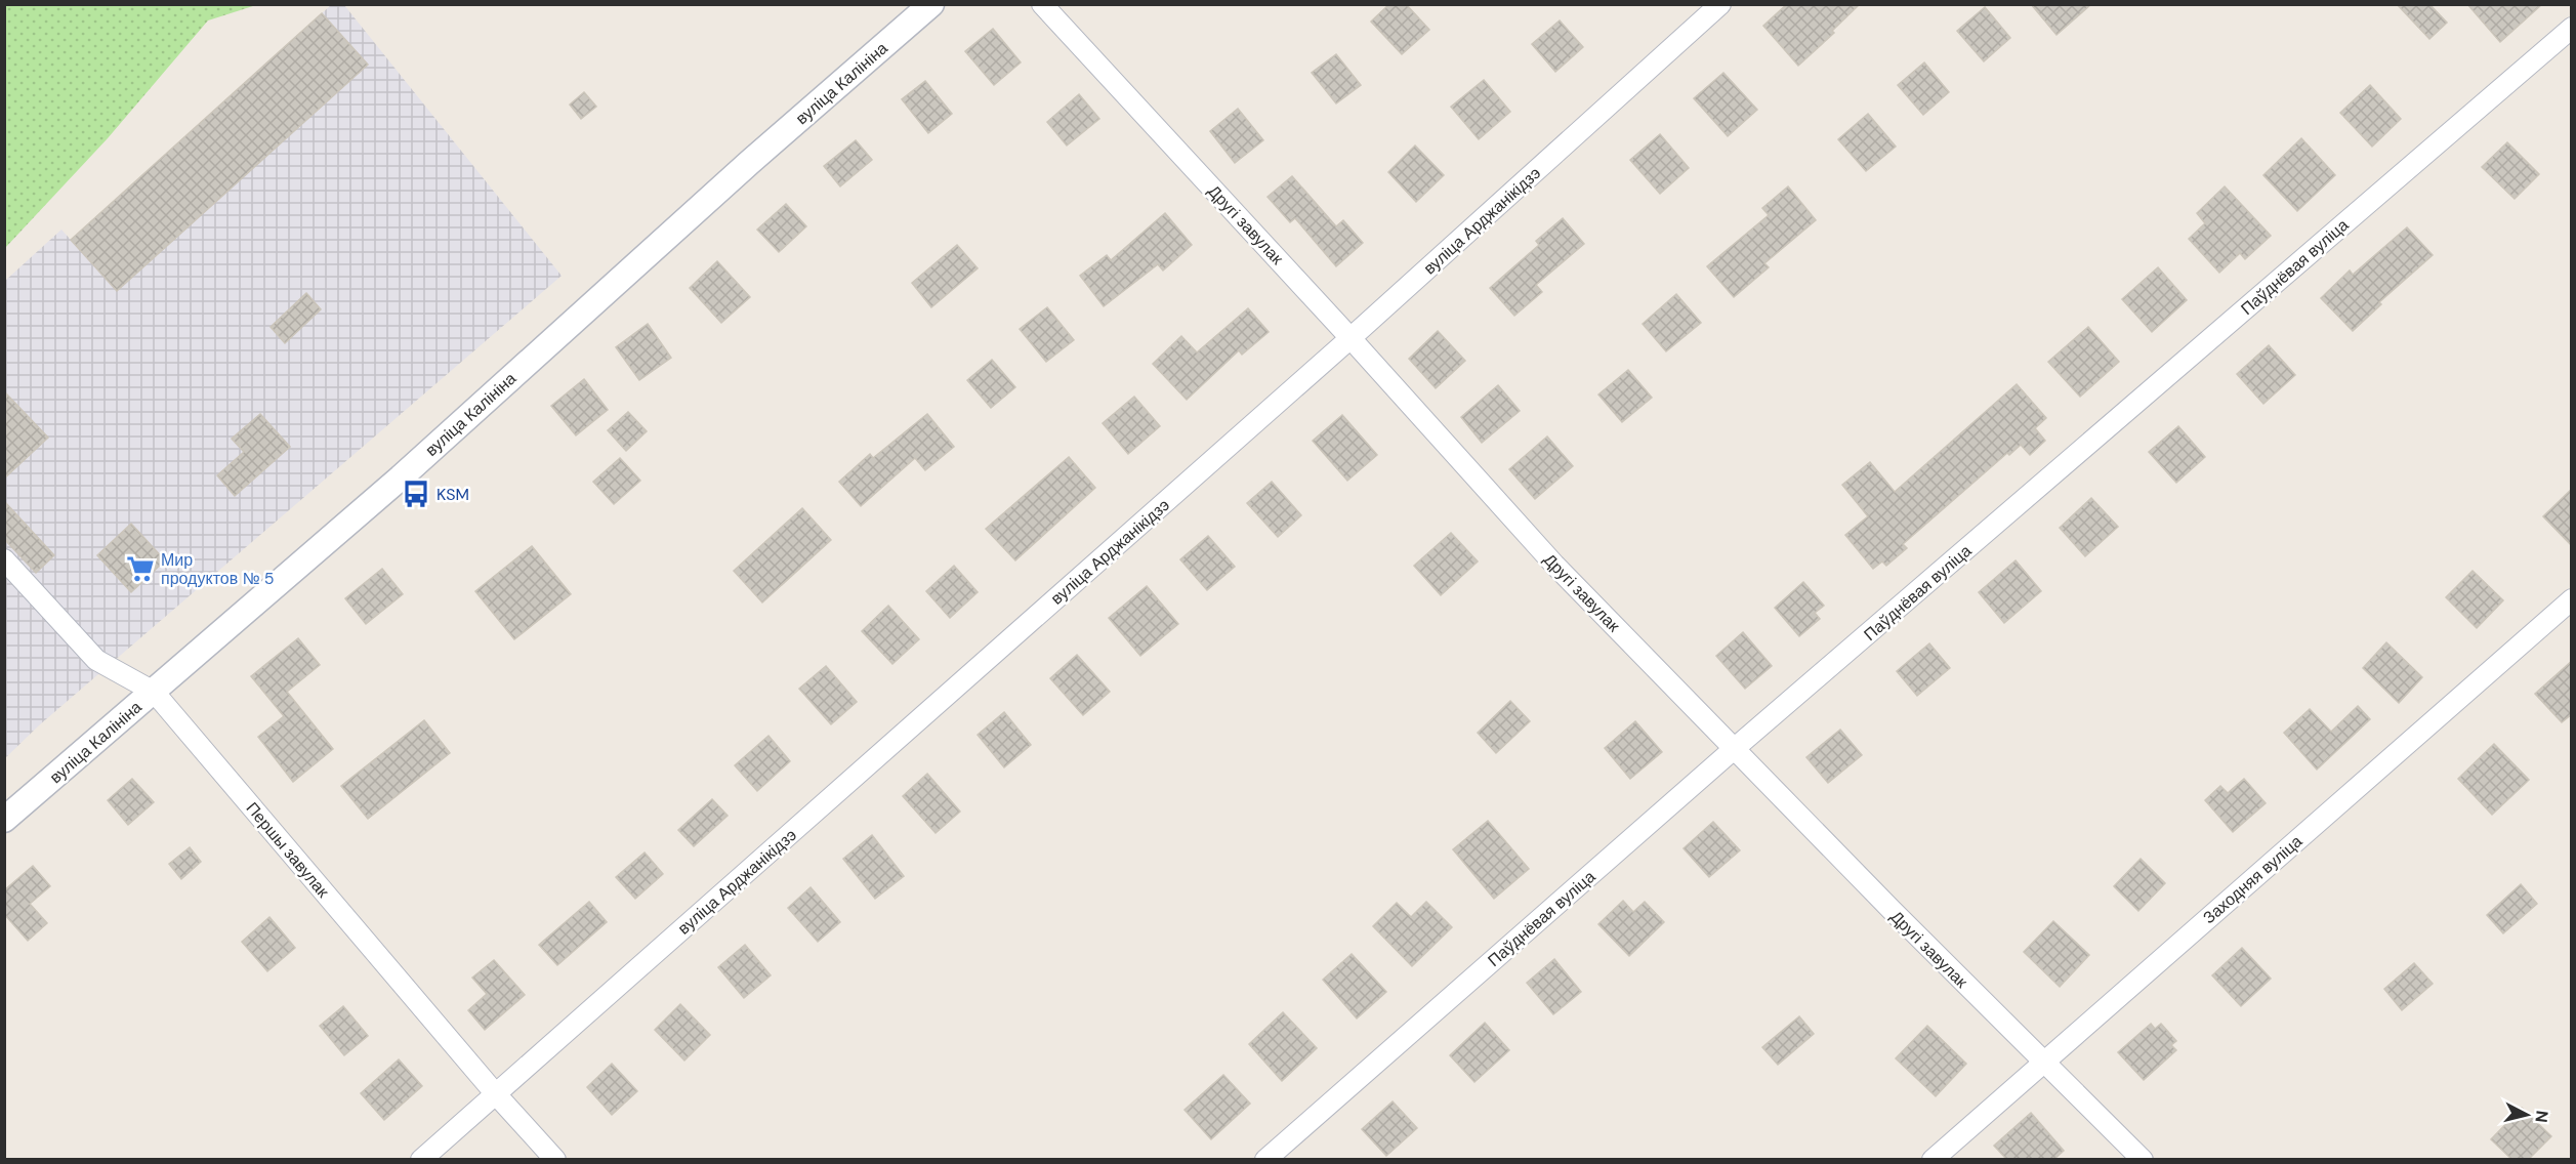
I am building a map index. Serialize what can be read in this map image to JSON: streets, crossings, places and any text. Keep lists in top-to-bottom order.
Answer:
{
  "streets": {
    "street": [
      "вуліца Калініна",
      "вуліца Арджанікідзэ",
      "Другі завулак",
      "Паўднёвая вуліца",
      "Першы завулак",
      "Заходняя вуліца"
    ]
  },
  "crossings": [
    ["вуліца Калініна", "Першы завулак"],
    ["вуліца Арджанікідзэ", "Другі завулак"],
    ["вуліца Арджанікідзэ", "Першы завулак"],
    ["Другі завулак", "Паўднёвая вуліца"],
    ["Другі завулак", "Заходняя вуліца"]
  ],
  "places": {
    "bus stop": ["KSM"],
    "supermarket": ["Мир продуктов № 5"]
  },
  "north": "right"
}
